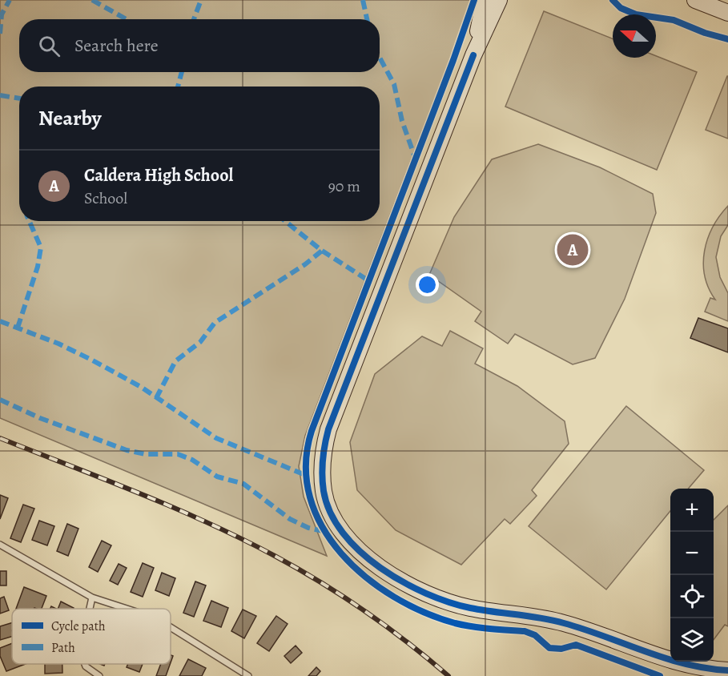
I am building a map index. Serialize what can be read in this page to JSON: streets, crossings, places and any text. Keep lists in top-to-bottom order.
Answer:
{
  "legend": ["Cycle path", "Path"],
  "north": "left",
  "page": {
    "search": "Search here",
    "heading": "Nearby",
    "list": [
      {
        "mark": "A",
        "name": "Caldera High School",
        "note": "School",
        "value": "90 m"
      }
    ],
    "pins": "A",
    "map_buttons": ["+", "−"]
  }
}
